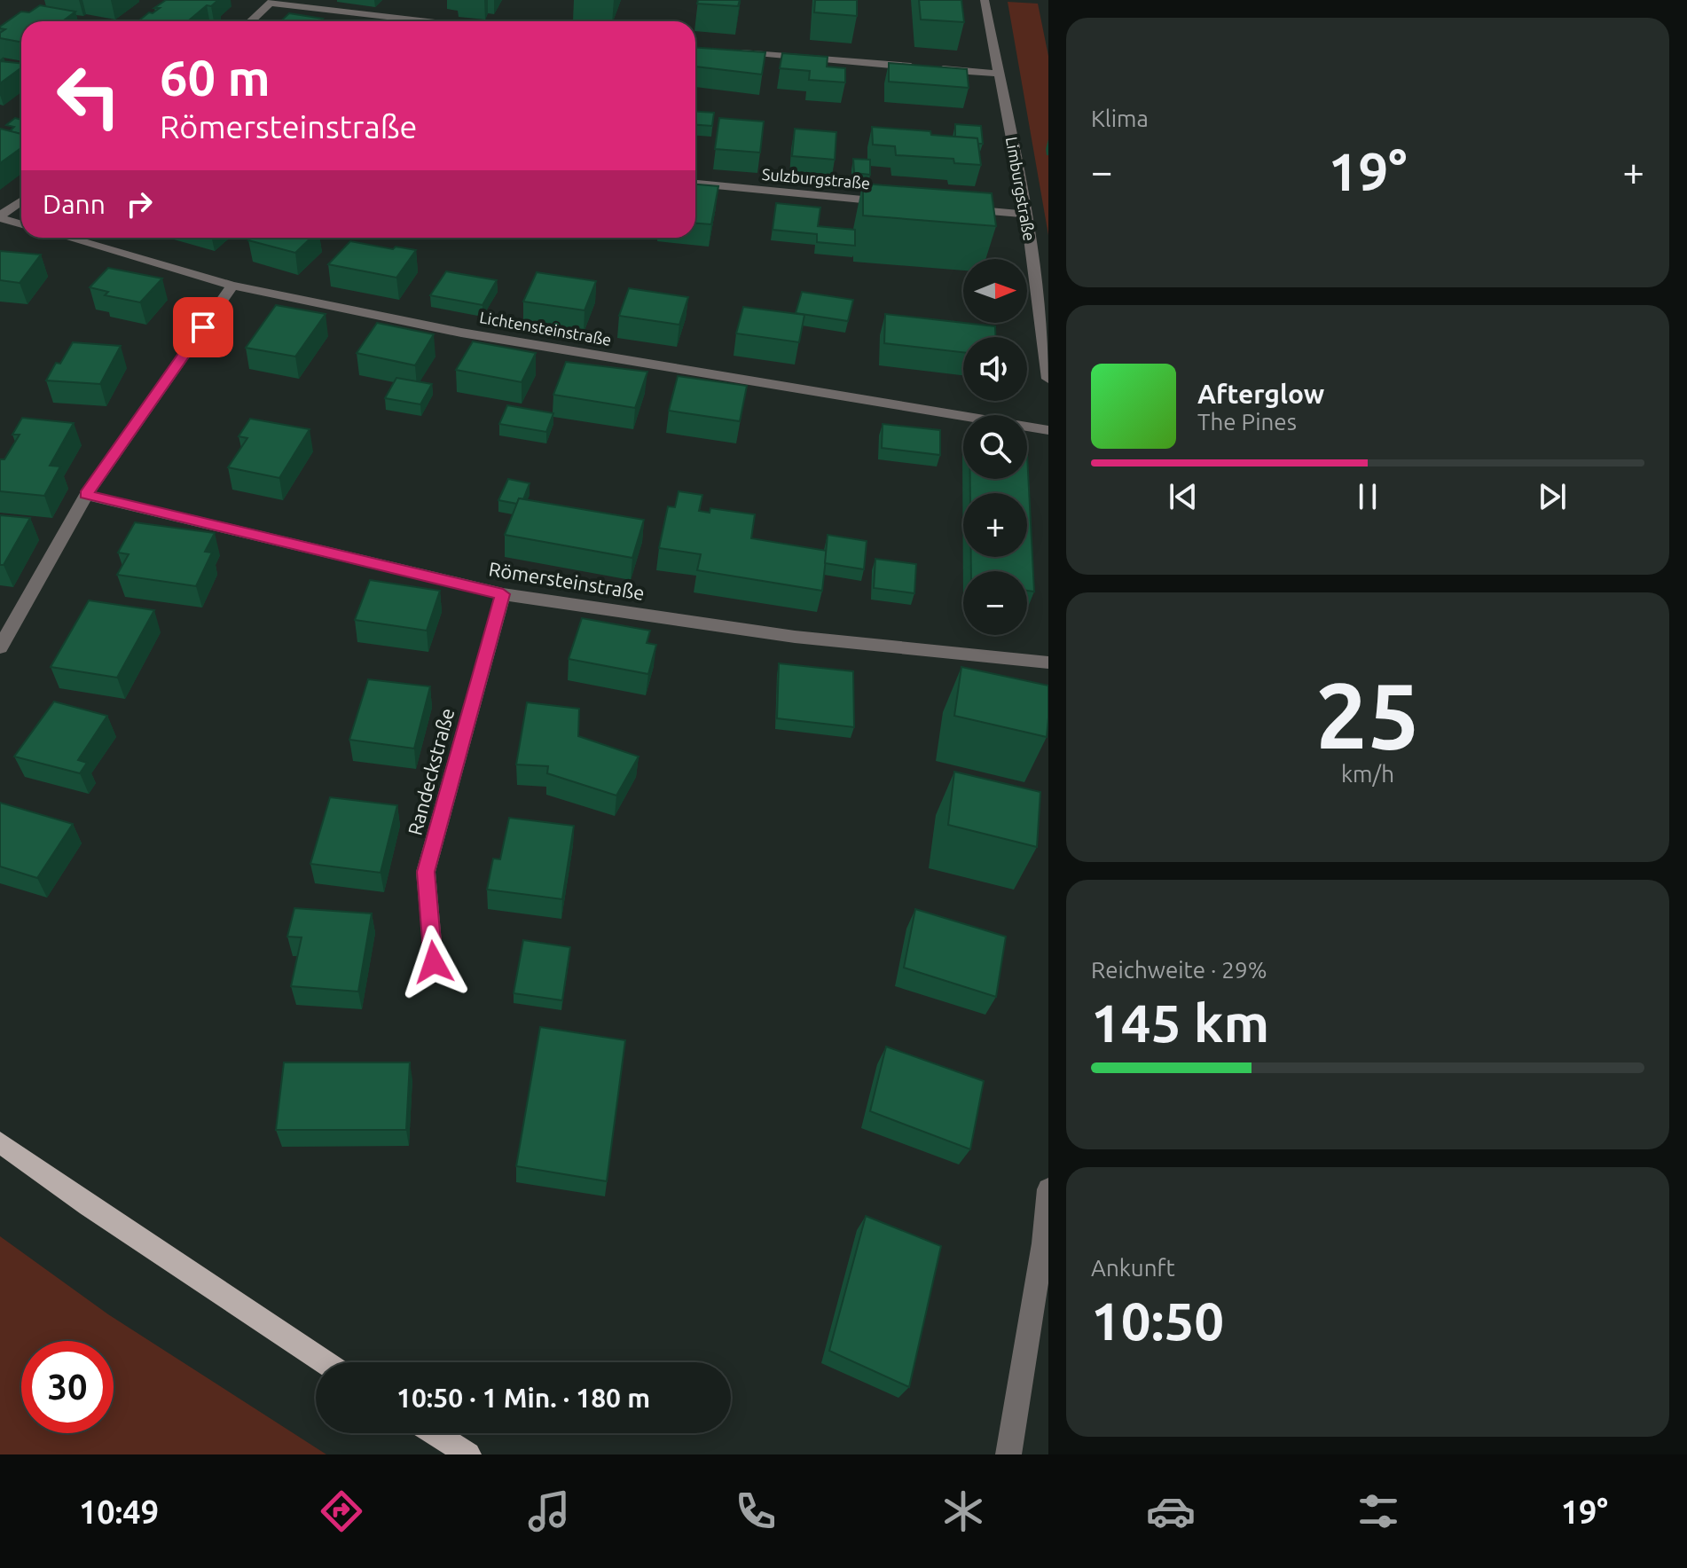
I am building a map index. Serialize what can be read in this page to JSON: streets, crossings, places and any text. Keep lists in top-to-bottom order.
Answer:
{
  "streets": {
    "street": [
      "Sulzburgstraße",
      "Limburgstraße",
      "Lichtensteinstraße",
      "Römersteinstraße",
      "Randeckstraße"
    ]
  },
  "crossings": [
    ["Römersteinstraße", "Randeckstraße"]
  ],
  "north": "right",
  "page": {
    "tile": [
      "Klima",
      ["25", "km/h"],
      ["Reichweite · 29%", "145 km"],
      ["Ankunft", "10:50"]
    ],
    "turn": ["60 m", "Römersteinstraße"],
    "heat": ["−", "19°", "+"],
    "then": "Dann",
    "map_buttons": ["+", "−"],
    "song": ["Afterglow", "The Pines"],
    "limit": "30",
    "trip": "10:50 · 1 Min. · 180 m",
    "tabs": ["10:49", "19°"]
  }
}
